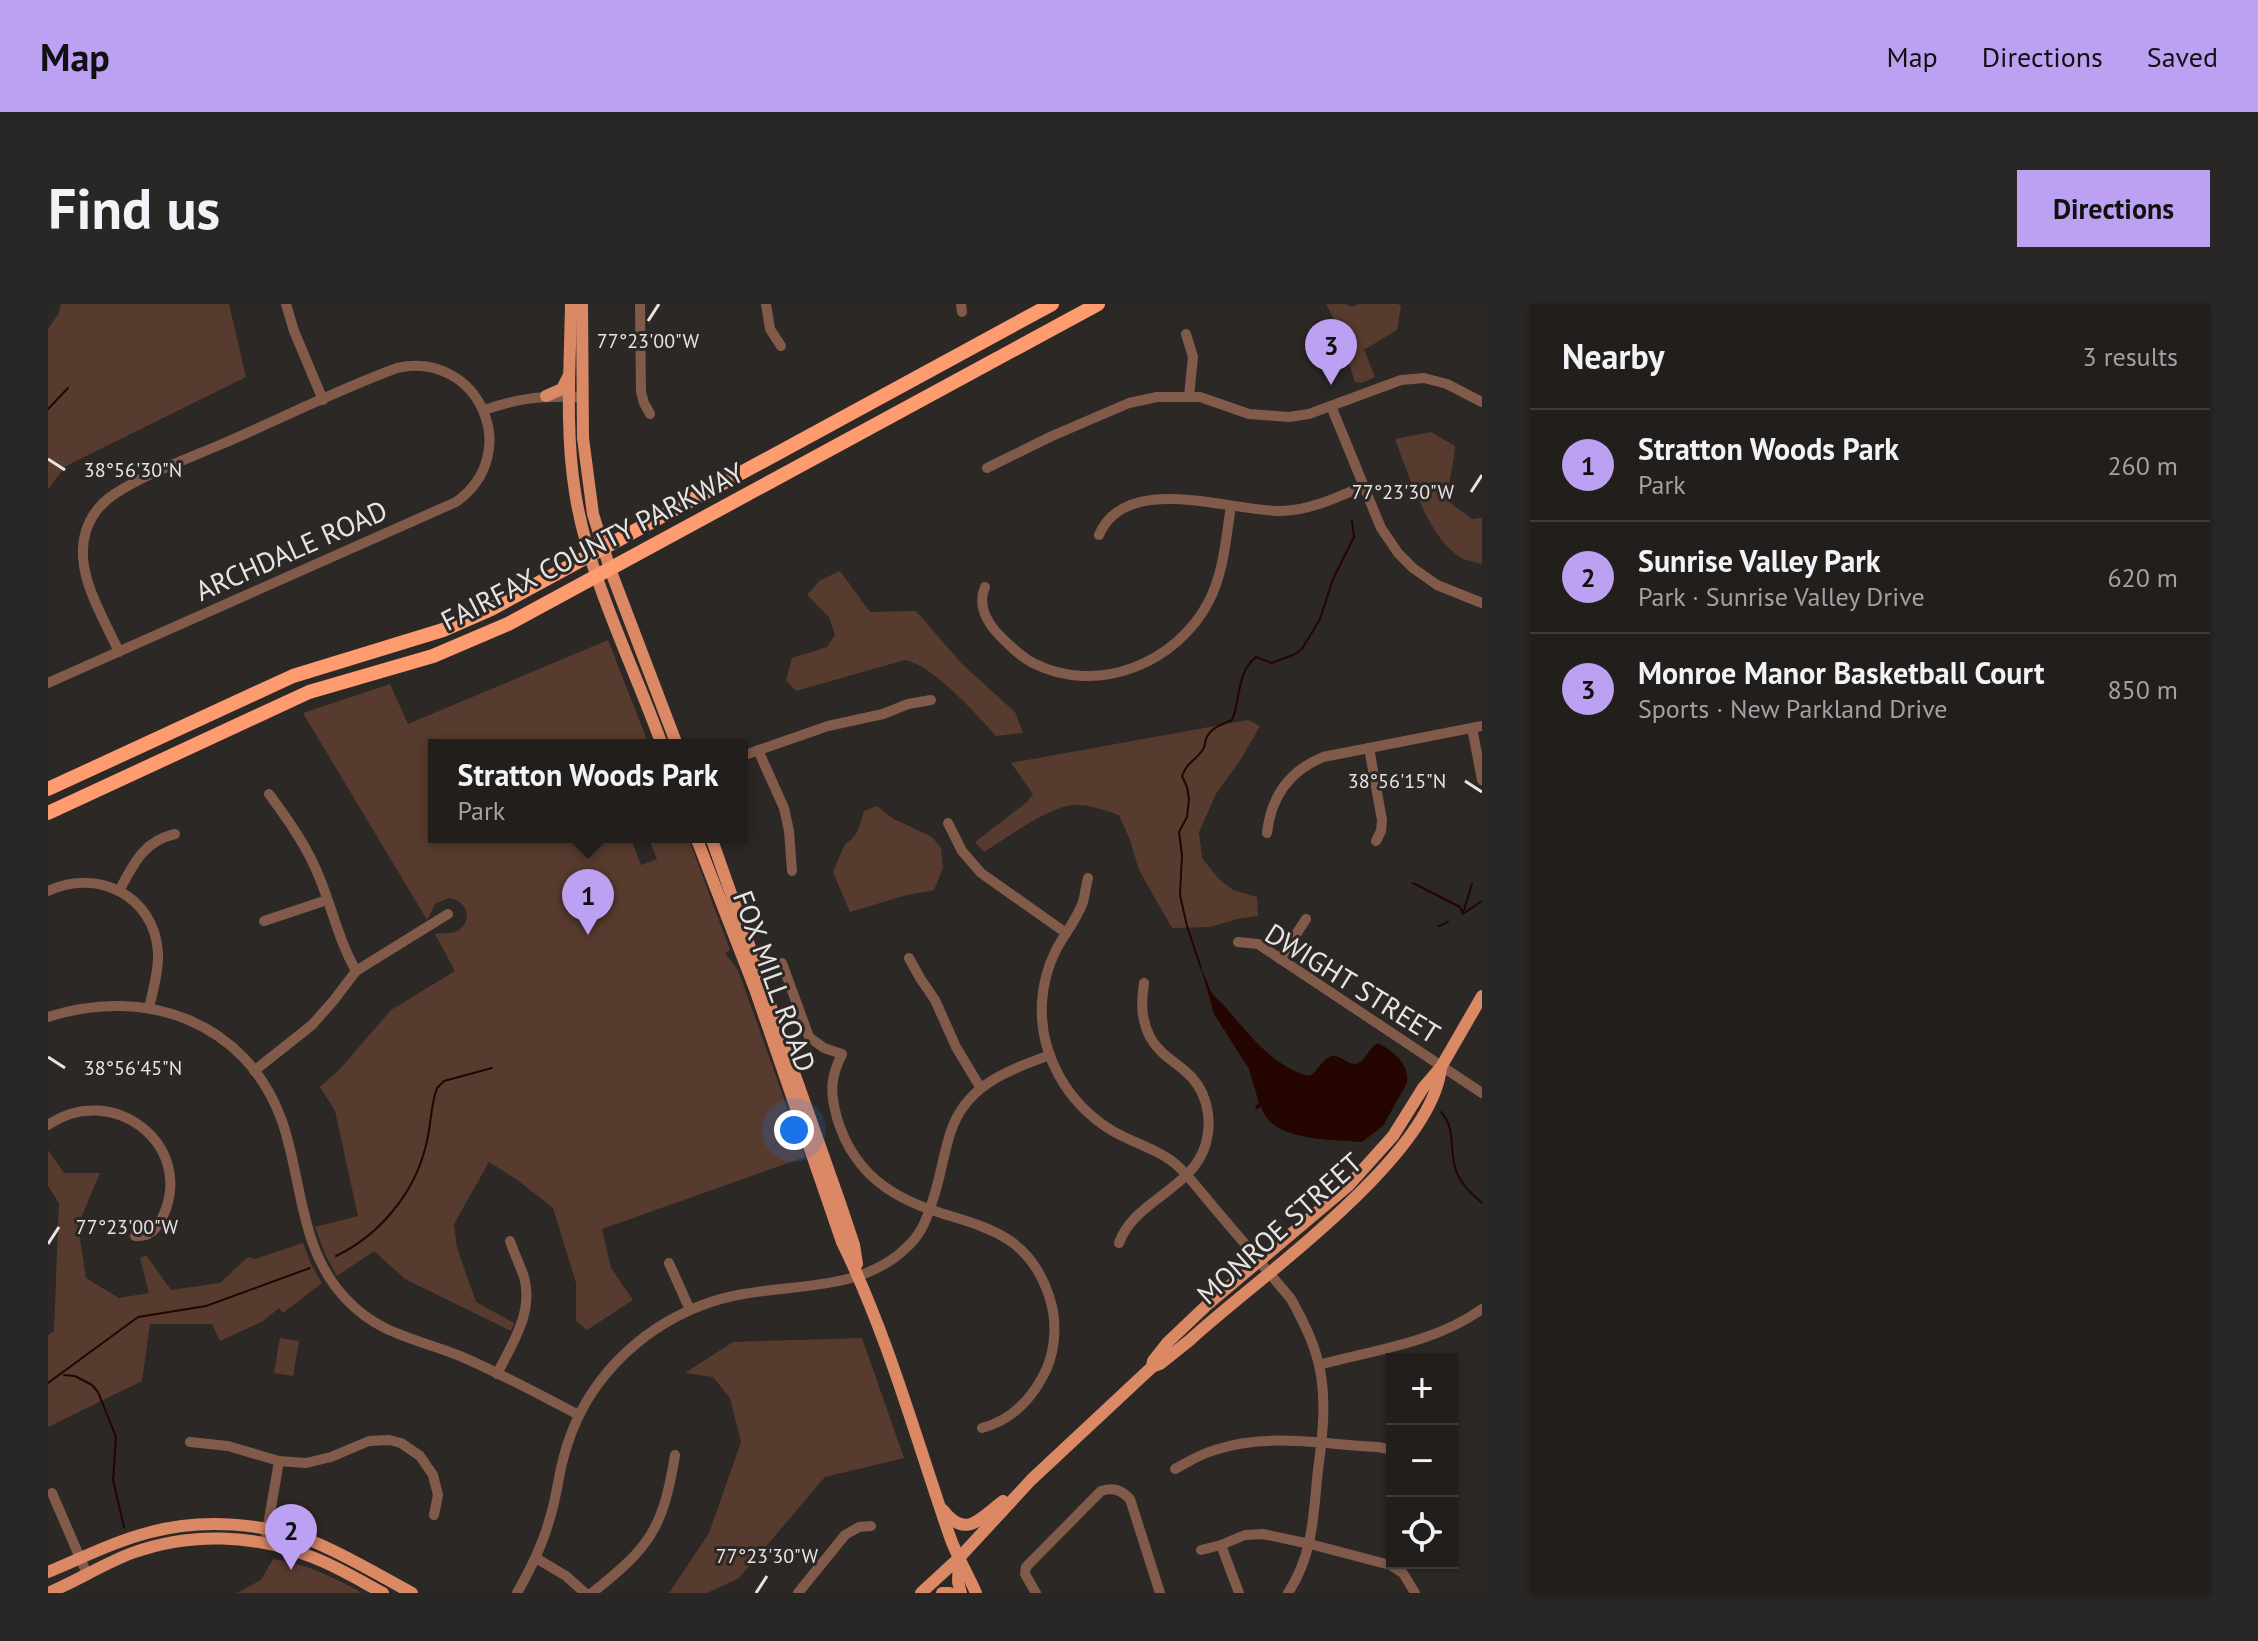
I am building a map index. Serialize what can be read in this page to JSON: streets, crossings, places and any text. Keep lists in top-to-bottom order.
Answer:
{
  "streets": {
    "highway": ["FAIRFAX COUNTY PARKWAY"],
    "main road": ["FOX MILL ROAD", "MONROE STREET"],
    "street": ["ARCHDALE ROAD", "DWIGHT STREET"]
  },
  "crossings": [
    ["FOX MILL ROAD", "MONROE STREET"],
    ["DWIGHT STREET", "MONROE STREET"]
  ],
  "page": {
    "header": "Map",
    "nav": ["Map", "Directions", "Saved"],
    "buttons": "Directions",
    "title": "Find us",
    "heading": ["Nearby", "3 results"],
    "pins": ["3", "1", "2"],
    "list": [
      {
        "mark": "1",
        "name": "Stratton Woods Park",
        "note": "Park",
        "value": "260 m"
      },
      {
        "mark": "2",
        "name": "Sunrise Valley Park",
        "note": "Park · Sunrise Valley Drive",
        "value": "620 m"
      },
      {
        "mark": "3",
        "name": "Monroe Manor Basketball Court",
        "note": "Sports · New Parkland Drive",
        "value": "850 m"
      }
    ],
    "popup": ["Stratton Woods Park", "Park"],
    "map_buttons": ["+", "−"]
  },
  "coordinates": [
    "77°23'00\"W",
    "38°56'30\"N",
    "77°23'30\"W",
    "38°56'15\"N",
    "38°56'45\"N"
  ]
}
